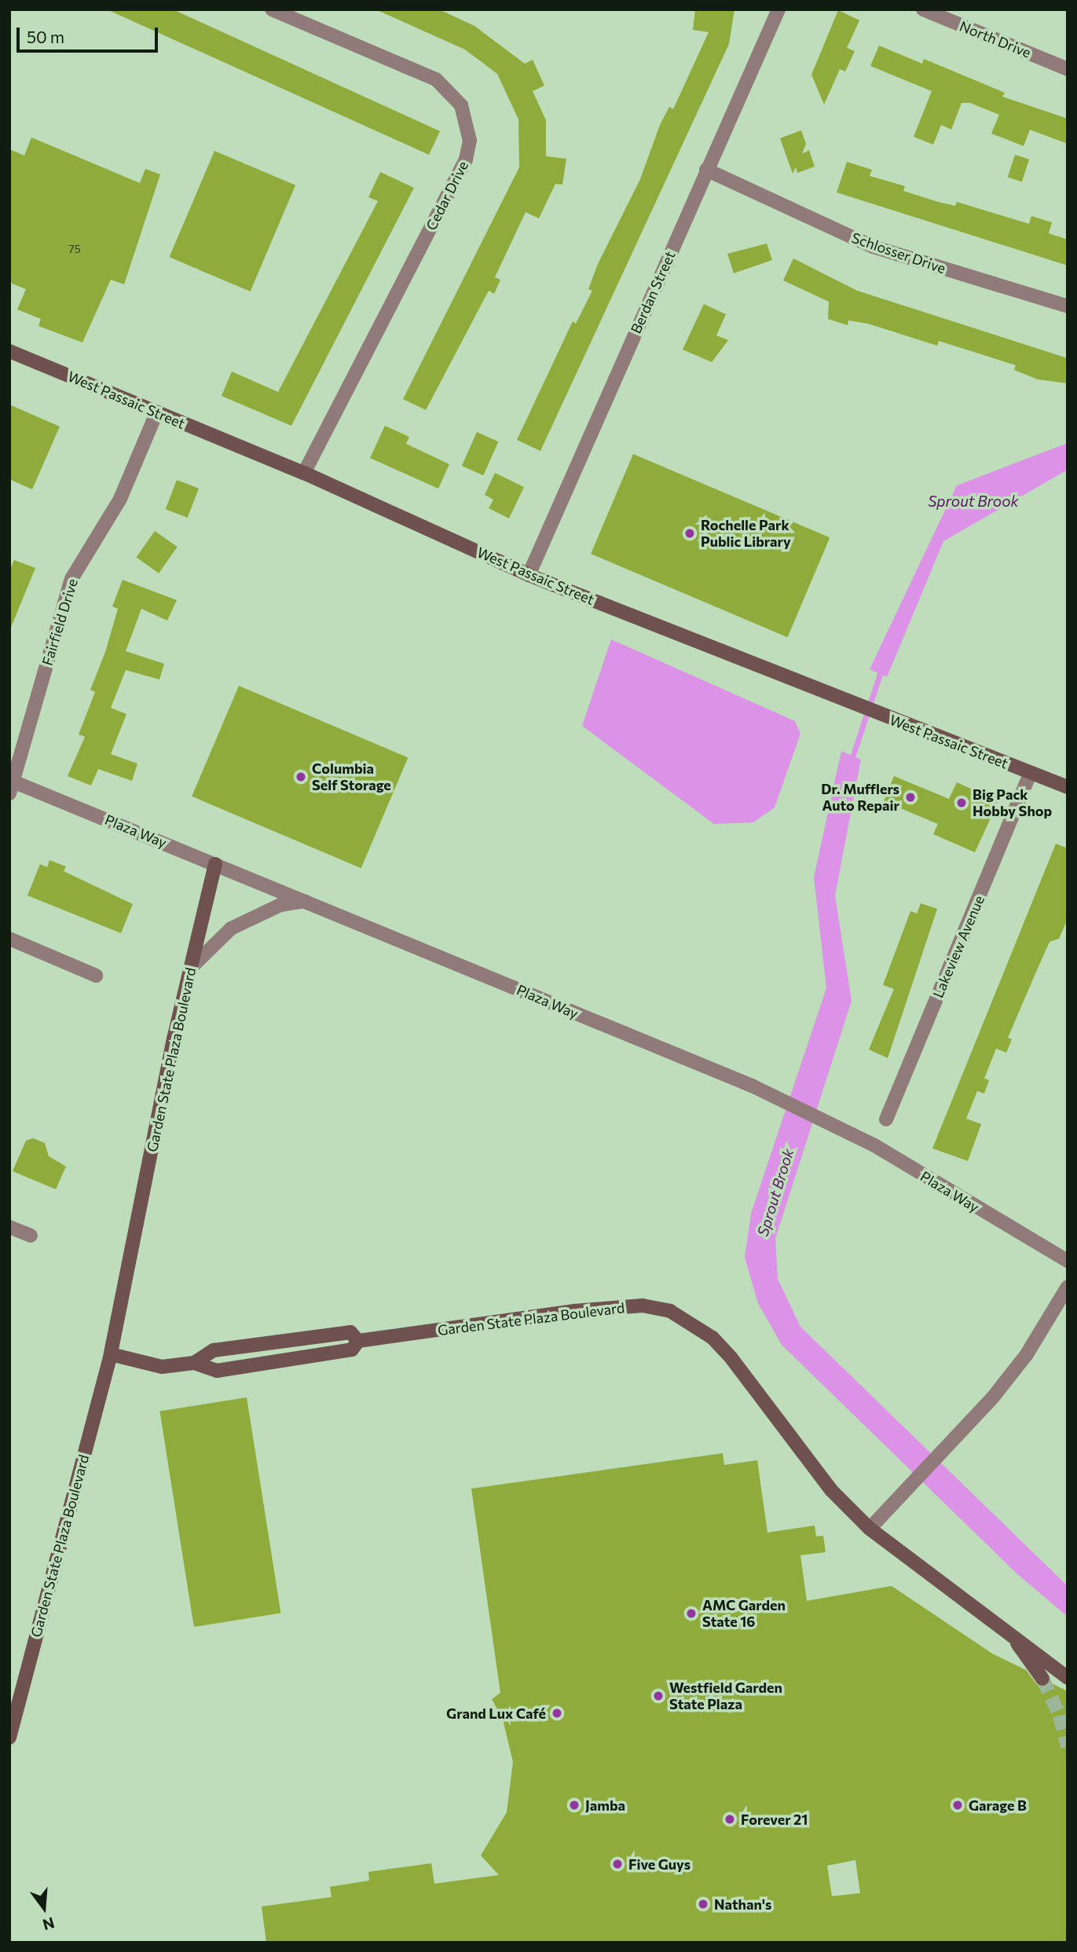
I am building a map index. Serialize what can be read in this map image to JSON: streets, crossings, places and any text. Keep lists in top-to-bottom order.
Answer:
{
  "streets": {
    "street": [
      "North Drive",
      "Cedar Drive",
      "Schlosser Drive",
      "Berdan Street",
      "West Passaic Street",
      "Fairfield Drive",
      "Plaza Way",
      "Lakeview Avenue",
      "Garden State Plaza Boulevard"
    ]
  },
  "crossings": [
    ["Cedar Drive", "West Passaic Street"],
    ["Schlosser Drive", "Berdan Street"],
    ["Berdan Street", "West Passaic Street"],
    ["West Passaic Street", "Fairfield Drive"],
    ["West Passaic Street", "Lakeview Avenue"],
    ["Fairfield Drive", "Plaza Way"],
    ["Plaza Way", "Garden State Plaza Boulevard"]
  ],
  "water": ["Sprout Brook"],
  "places": [
    "Rochelle Park Public Library",
    "Columbia Self Storage",
    "Dr. Mufflers Auto Repair",
    "Big Pack Hobby Shop",
    "AMC Garden State 16",
    "Westfield Garden State Plaza",
    "Grand Lux Café",
    "Jamba",
    "Garage B",
    "Forever 21",
    "Five Guys",
    "Nathan's"
  ],
  "house_numbers": ["75"],
  "scale_bar": "50 m",
  "north": "bottom"
}
